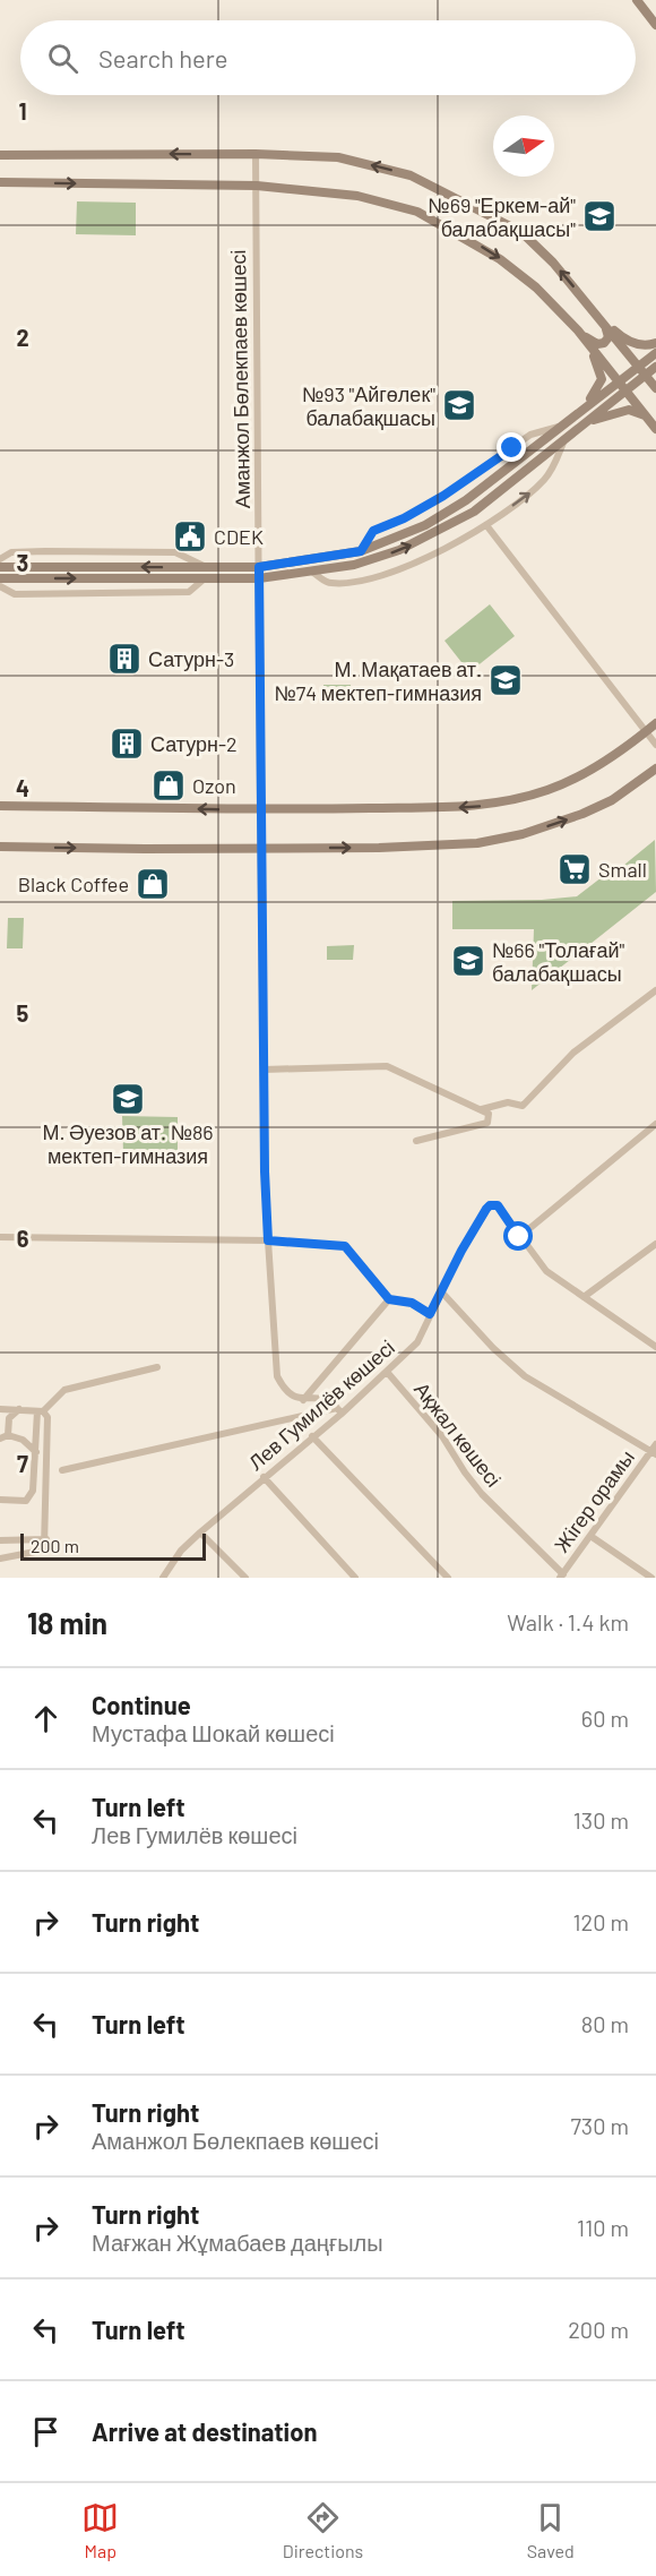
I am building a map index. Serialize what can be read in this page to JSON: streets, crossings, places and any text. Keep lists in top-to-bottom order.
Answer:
{
  "streets": {
    "street": [
      "Аманжол Бөлекпаев көшесі",
      "Лев Гумилёв көшесі",
      "Ақжал көшесі",
      "Жігер орамы"
    ]
  },
  "crossings": [
    ["Лев Гумилёв көшесі", "Ақжал көшесі"],
    ["Ақжал көшесі", "Жігер орамы"]
  ],
  "places": {
    "school or university": [
      "№69 \"Еркем-ай\" балабақшасы\"",
      "№93 \"Айгөлек\" балабақшасы",
      "М. Мақатаев ат. №74 мектеп-гимназия",
      "№66 \"Толағай\" балабақшасы",
      "М. Әуезов ат. №86 мектеп-гимназия"
    ],
    "public building": ["CDEK"],
    "building": ["Сатурн-3", "Сатурн-2"],
    "shop": ["Ozon", "Black Coffee"],
    "supermarket": ["Small"]
  },
  "scale_bar": "200 m",
  "north": "right",
  "page": {
    "search": "Search here",
    "scale": "200 m",
    "heading": ["18 min", "Walk · 1.4 km"],
    "list": [
      ["Continue", "Мустафа Шокай көшесі", "60 m"],
      ["Turn left", "Лев Гумилёв көшесі", "130 m"],
      ["Turn right", "120 m"],
      ["Turn left", "80 m"],
      ["Turn right", "Аманжол Бөлекпаев көшесі", "730 m"],
      ["Turn right", "Мағжан Жұмабаев даңғылы", "110 m"],
      ["Turn left", "200 m"],
      "Arrive at destination"
    ],
    "nav": ["Map", "Directions", "Saved"]
  },
  "grid": {
    "rows": [
      "1",
      "2",
      "3",
      "4",
      "5",
      "6",
      "7"
    ]
  }
}
